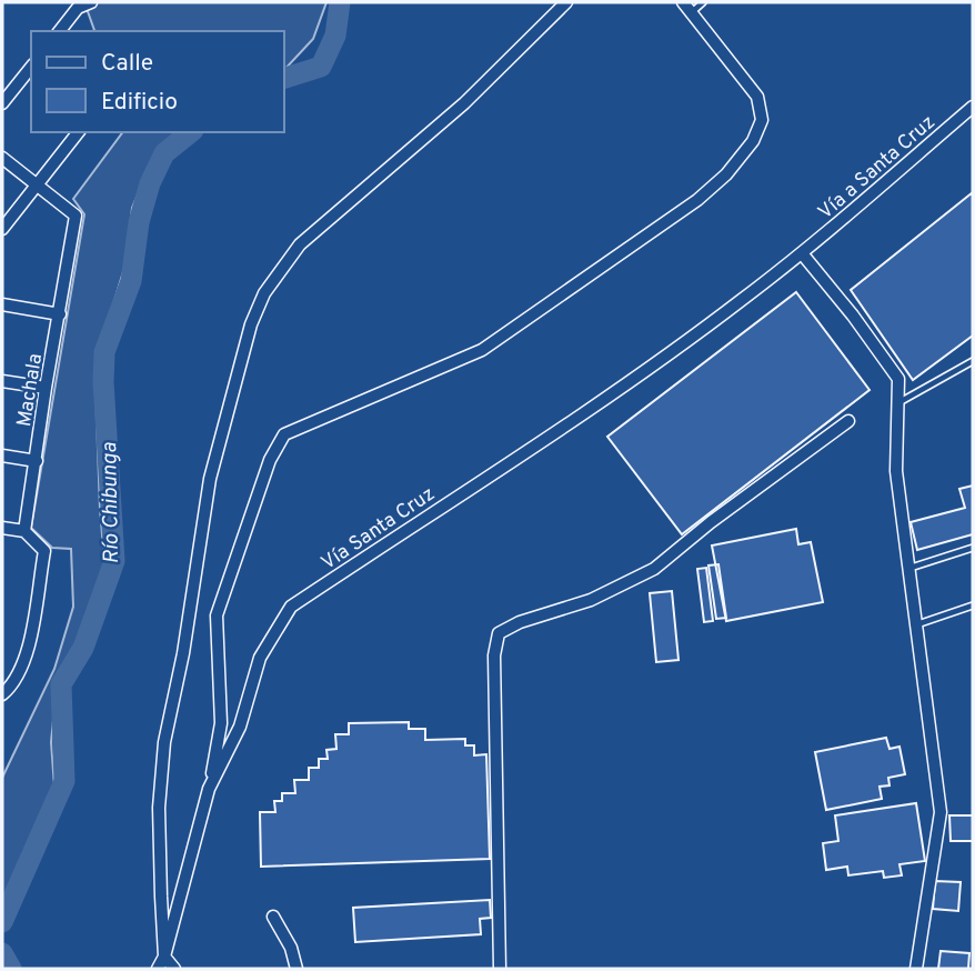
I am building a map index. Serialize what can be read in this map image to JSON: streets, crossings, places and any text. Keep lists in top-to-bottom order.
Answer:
{
  "streets": {
    "street": ["Vía a Santa Cruz", "Machala", "Vía Santa Cruz"]
  },
  "crossings": [
    ["Vía a Santa Cruz", "Vía Santa Cruz"]
  ],
  "water": ["Río Chibunga"],
  "legend": ["Calle", "Edificio"]
}
